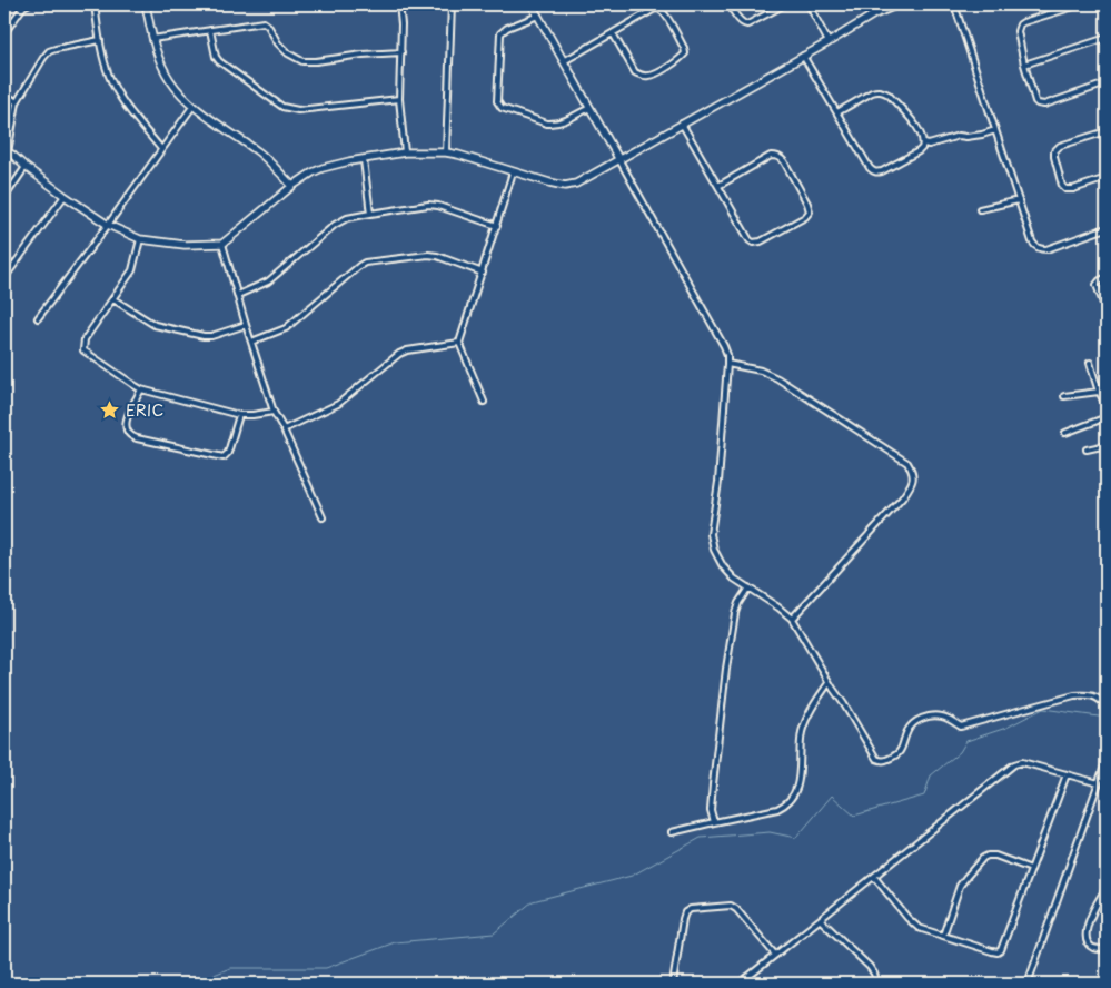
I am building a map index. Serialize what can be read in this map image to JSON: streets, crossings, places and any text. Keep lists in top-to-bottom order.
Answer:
{
  "places": {
    "place": ["ERIC"]
  }
}
